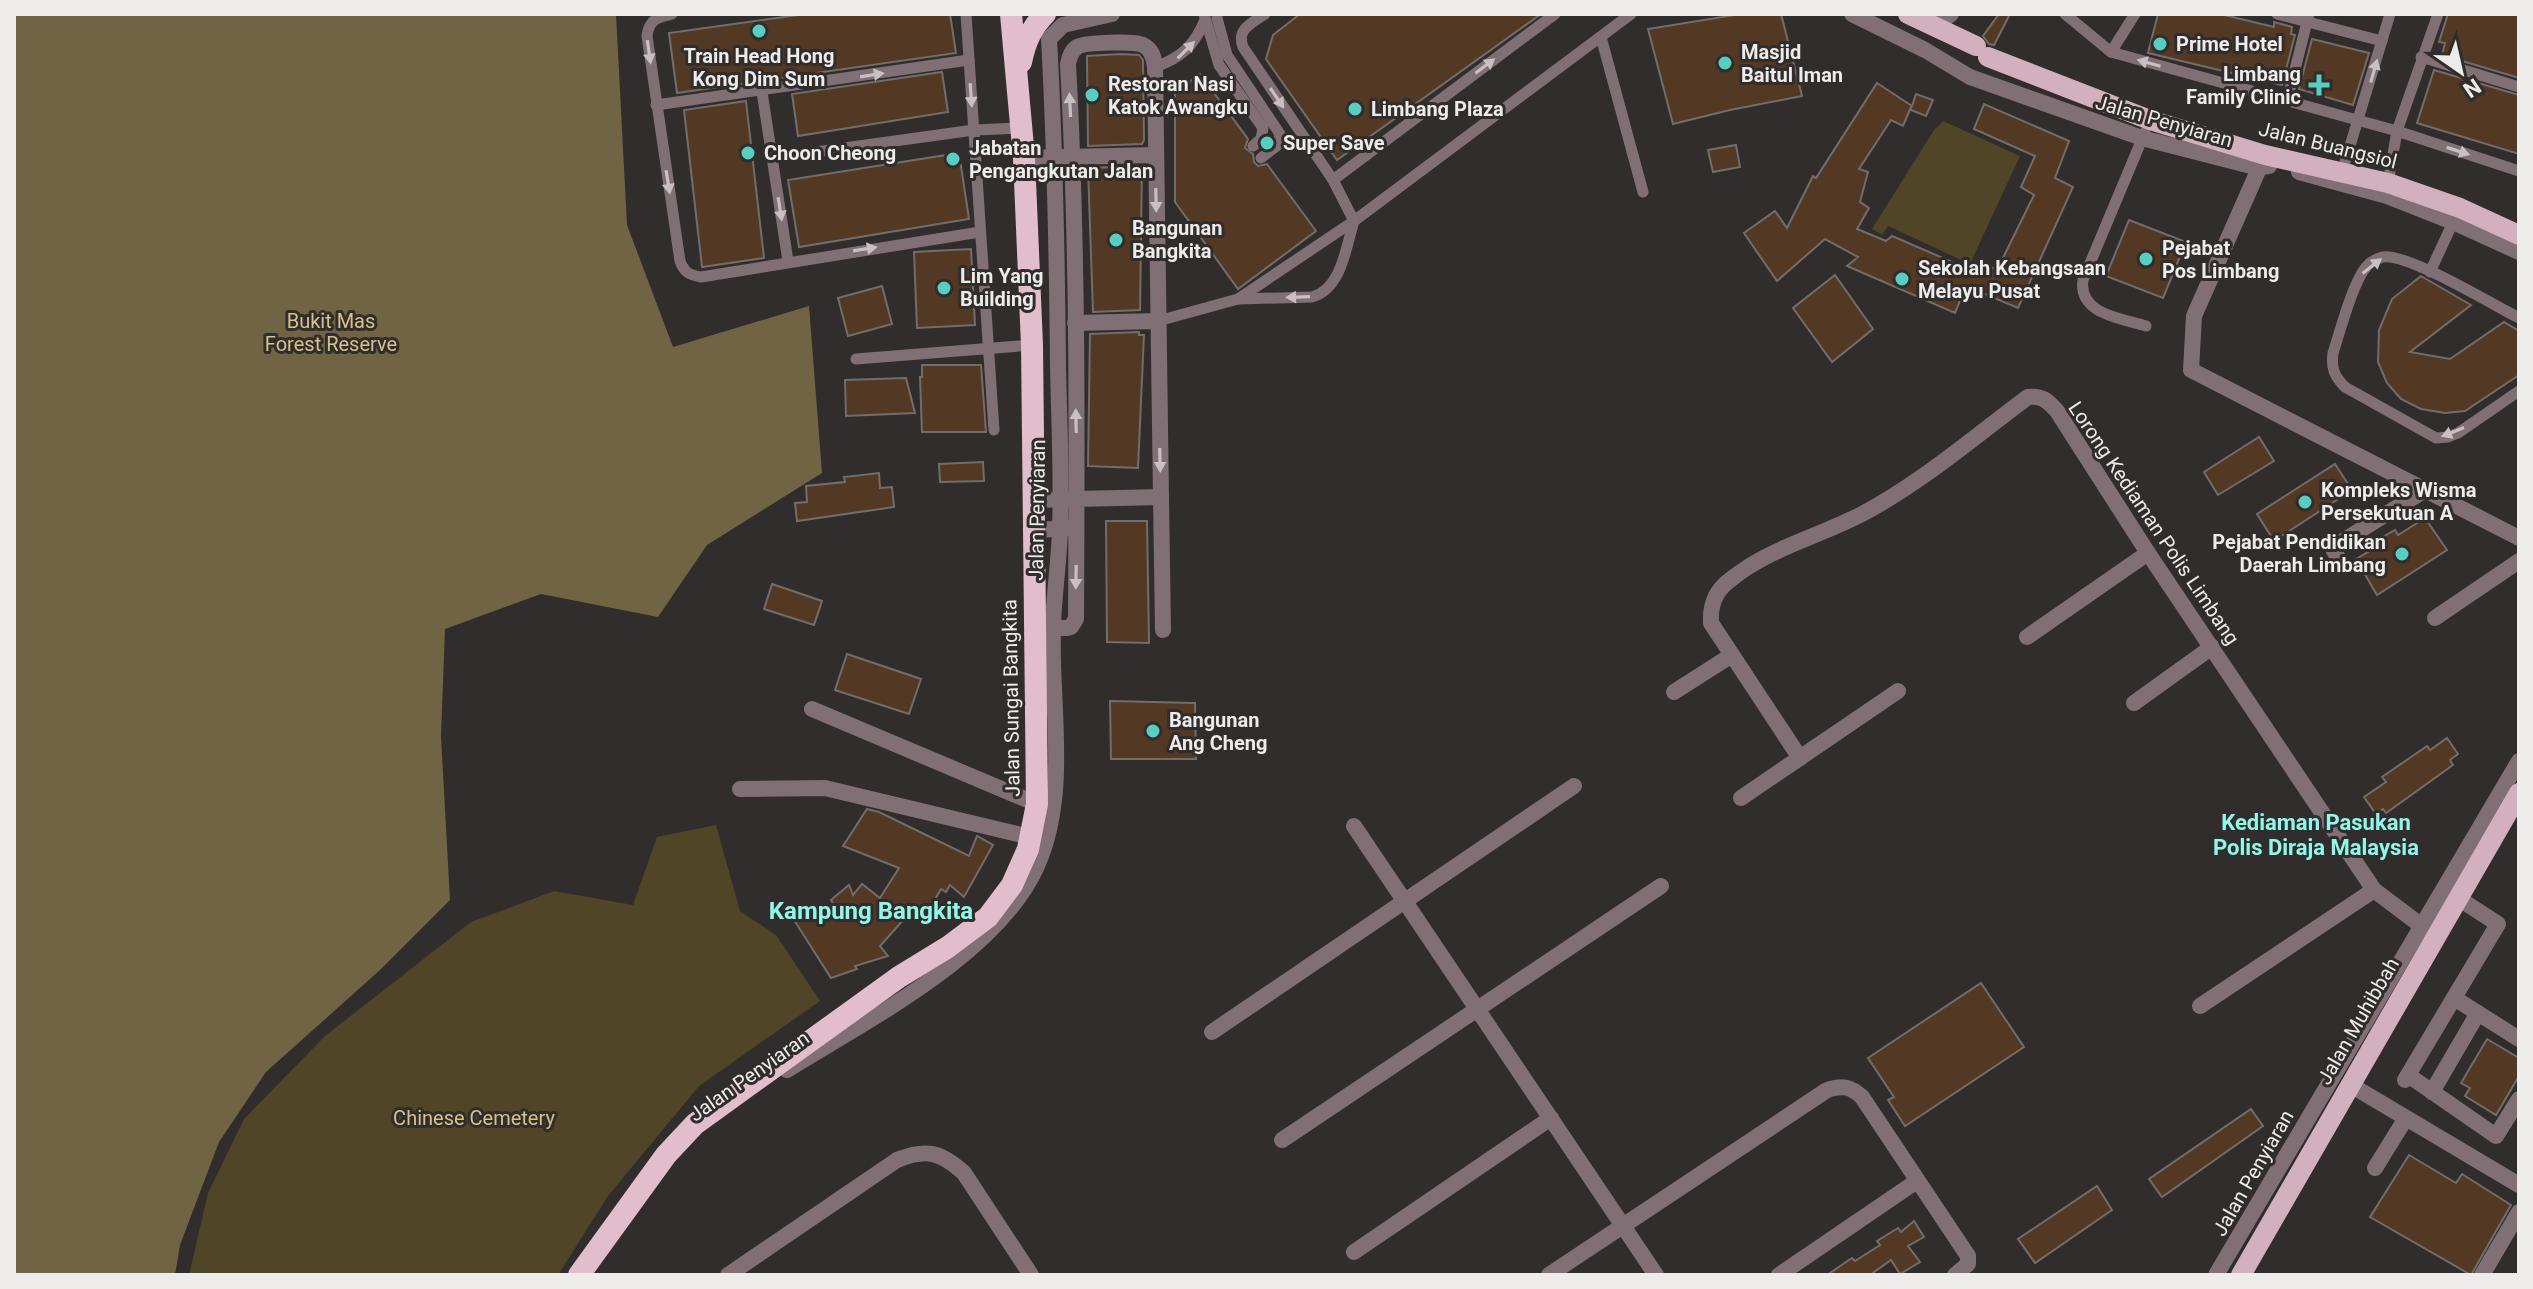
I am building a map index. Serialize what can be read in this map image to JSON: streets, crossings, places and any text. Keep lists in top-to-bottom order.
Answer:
{
  "streets": {
    "highway": ["Jalan Sungai Bangkita"],
    "main road": ["Jalan Buangsiol", "Jalan Muhibbah"],
    "street": ["Jalan Penyiaran", "Lorong Kediaman Polis Limbang"]
  },
  "crossings": [
    ["Jalan Penyiaran", "Jalan Buangsiol"],
    ["Jalan Penyiaran", "Lorong Kediaman Polis Limbang"],
    ["Jalan Penyiaran", "Jalan Sungai Bangkita"],
    ["Jalan Penyiaran", "Jalan Muhibbah"],
    ["Lorong Kediaman Polis Limbang", "Jalan Muhibbah"]
  ],
  "districts": ["Kediaman Pasukan Polis Diraja Malaysia", "Kampung Bangkita"],
  "parks": ["Bukit Mas Forest Reserve", "Chinese Cemetery"],
  "places": {
    "other": [
      "Train Head Hong Kong Dim Sum",
      "Prime Hotel",
      "Masjid Baitul Iman",
      "Restoran Nasi Katok Awangku",
      "Limbang Plaza",
      "Super Save",
      "Choon Cheong",
      "Jabatan Pengangkutan Jalan",
      "Bangunan Bangkita",
      "Pejabat Pos Limbang",
      "Sekolah Kebangsaan Melayu Pusat",
      "Lim Yang Building",
      "Kompleks Wisma Persekutuan A",
      "Pejabat Pendidikan Daerah Limbang",
      "Bangunan Ang Cheng"
    ],
    "health": ["Limbang Family Clinic"]
  },
  "north": "bottom right"
}
